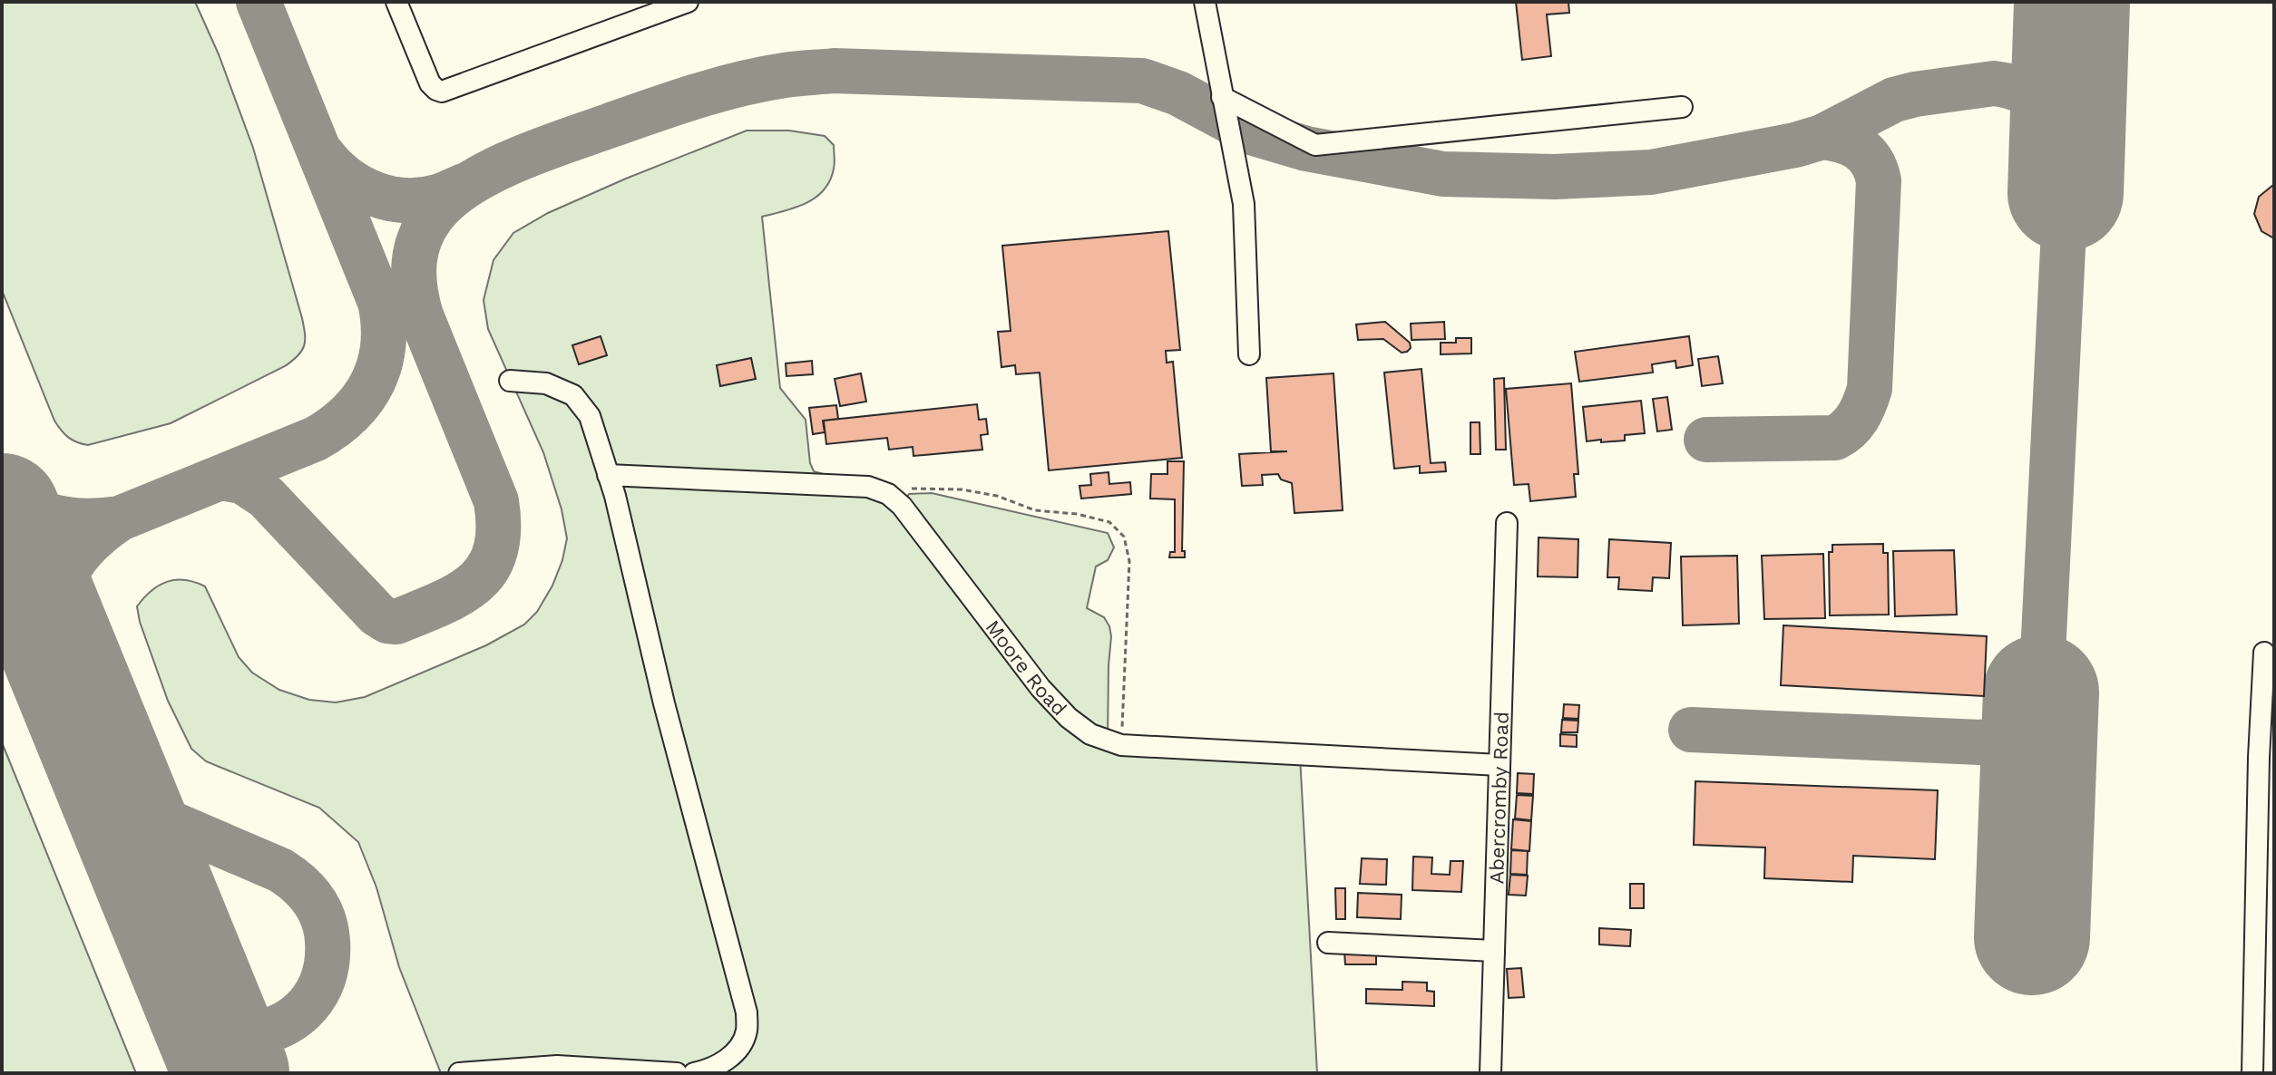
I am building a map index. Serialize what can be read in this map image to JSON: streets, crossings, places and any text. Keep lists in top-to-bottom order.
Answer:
{
  "streets": {
    "street": ["Moore Road", "Abercromby Road"]
  },
  "crossings": [
    ["Moore Road", "Abercromby Road"]
  ]
}
